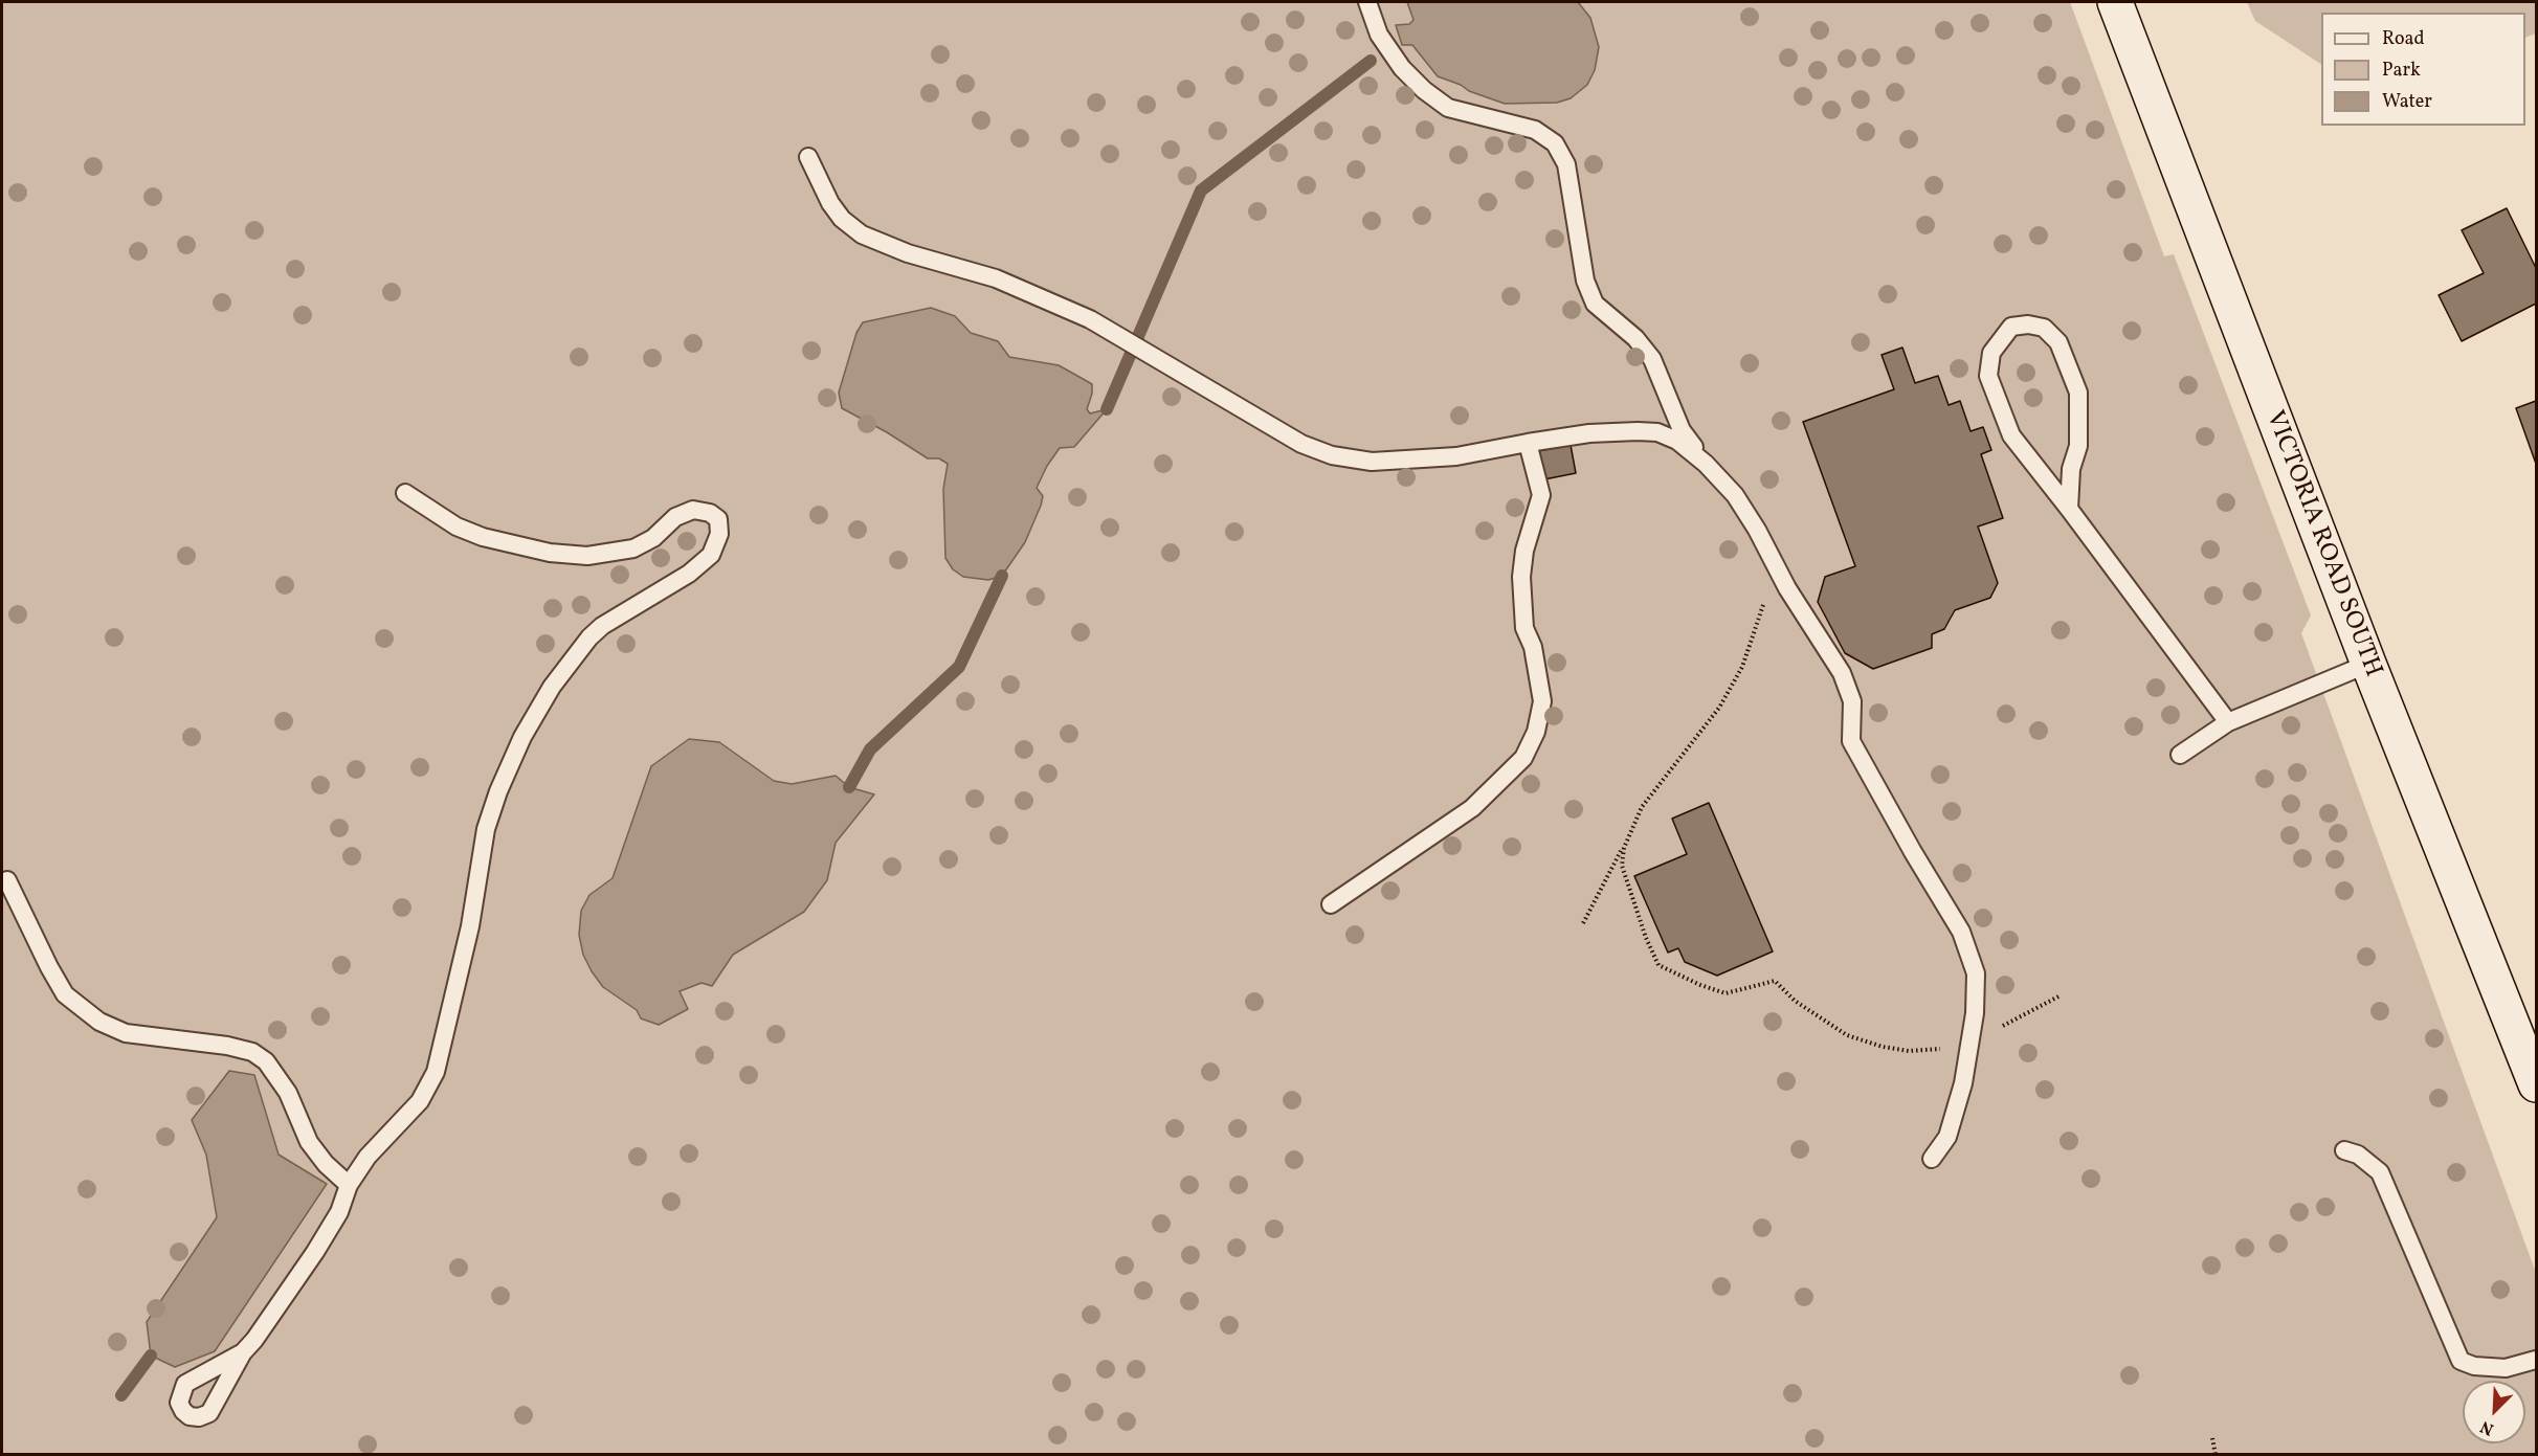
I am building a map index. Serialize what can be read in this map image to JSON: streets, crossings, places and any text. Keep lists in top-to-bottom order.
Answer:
{
  "streets": {
    "main road": ["VICTORIA ROAD SOUTH"]
  },
  "legend": ["Road", "Park", "Water"],
  "north": "bottom left"
}
